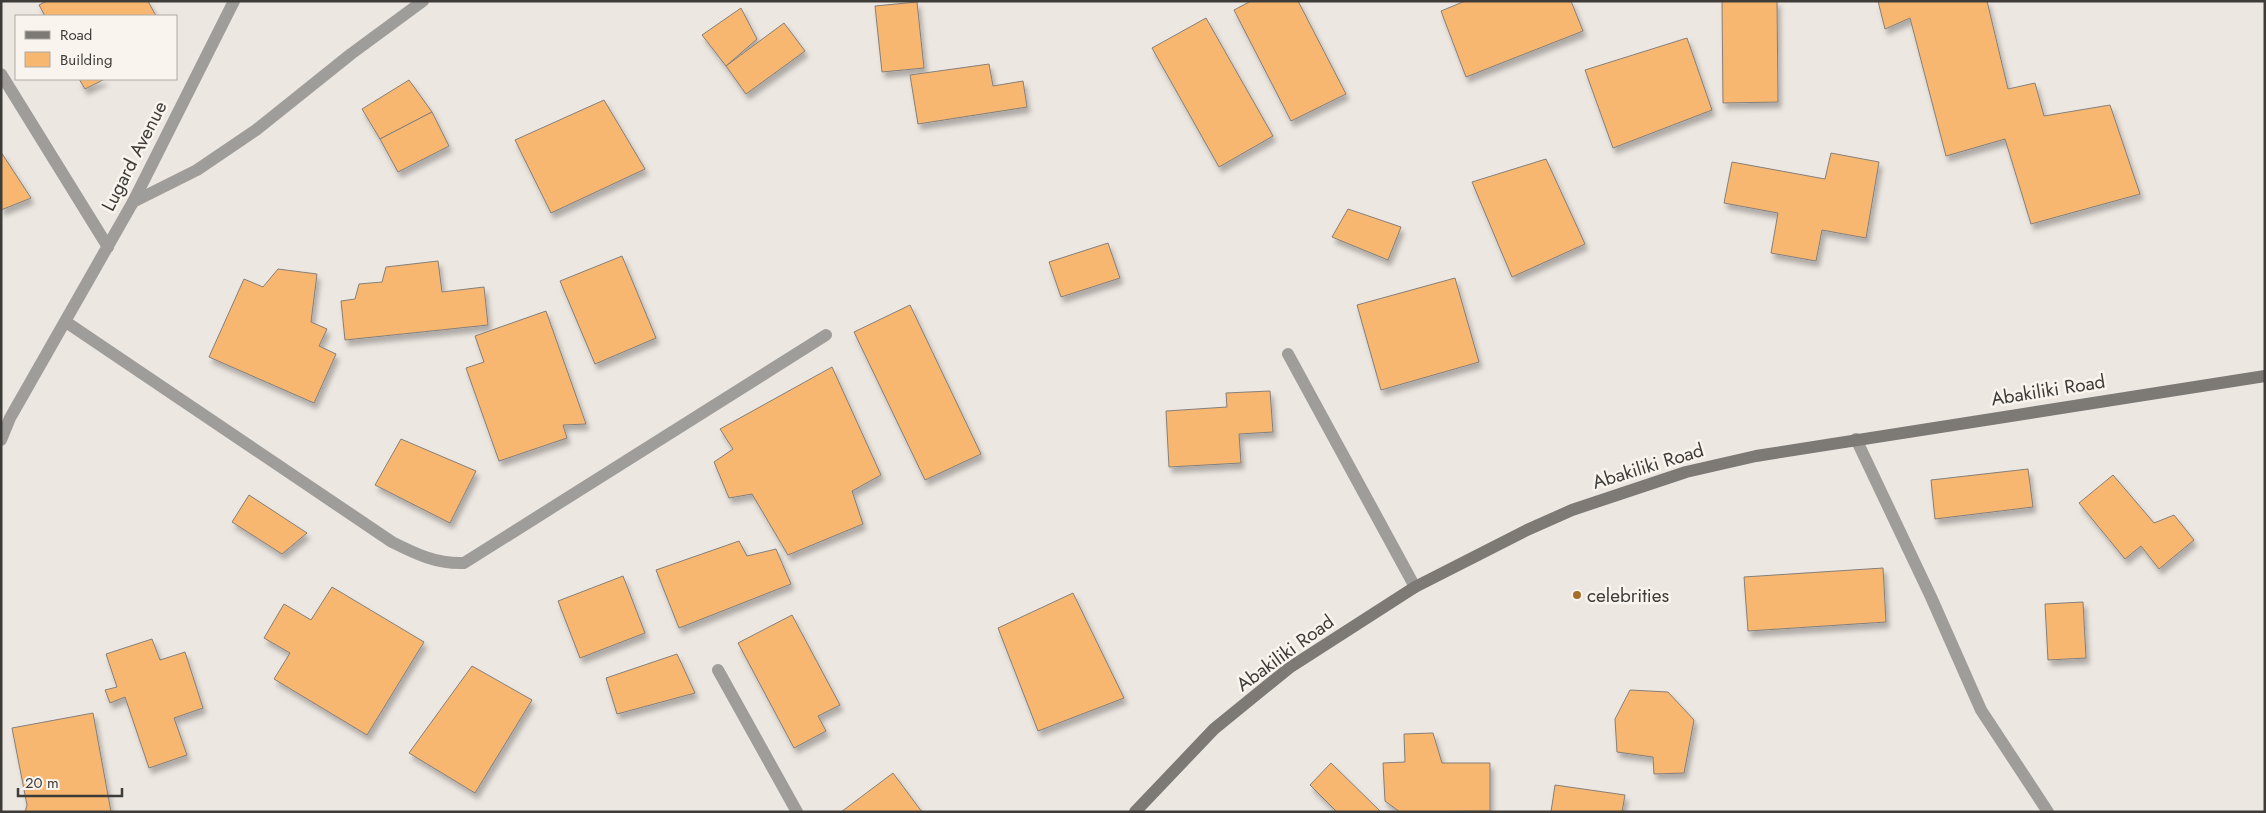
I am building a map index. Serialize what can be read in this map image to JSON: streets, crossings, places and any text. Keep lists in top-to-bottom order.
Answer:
{
  "streets": {
    "main road": ["Abakiliki Road"],
    "street": ["Lugard Avenue"]
  },
  "places": ["celebrities"],
  "legend": ["Road", "Building"],
  "scale_bar": "20 m"
}
